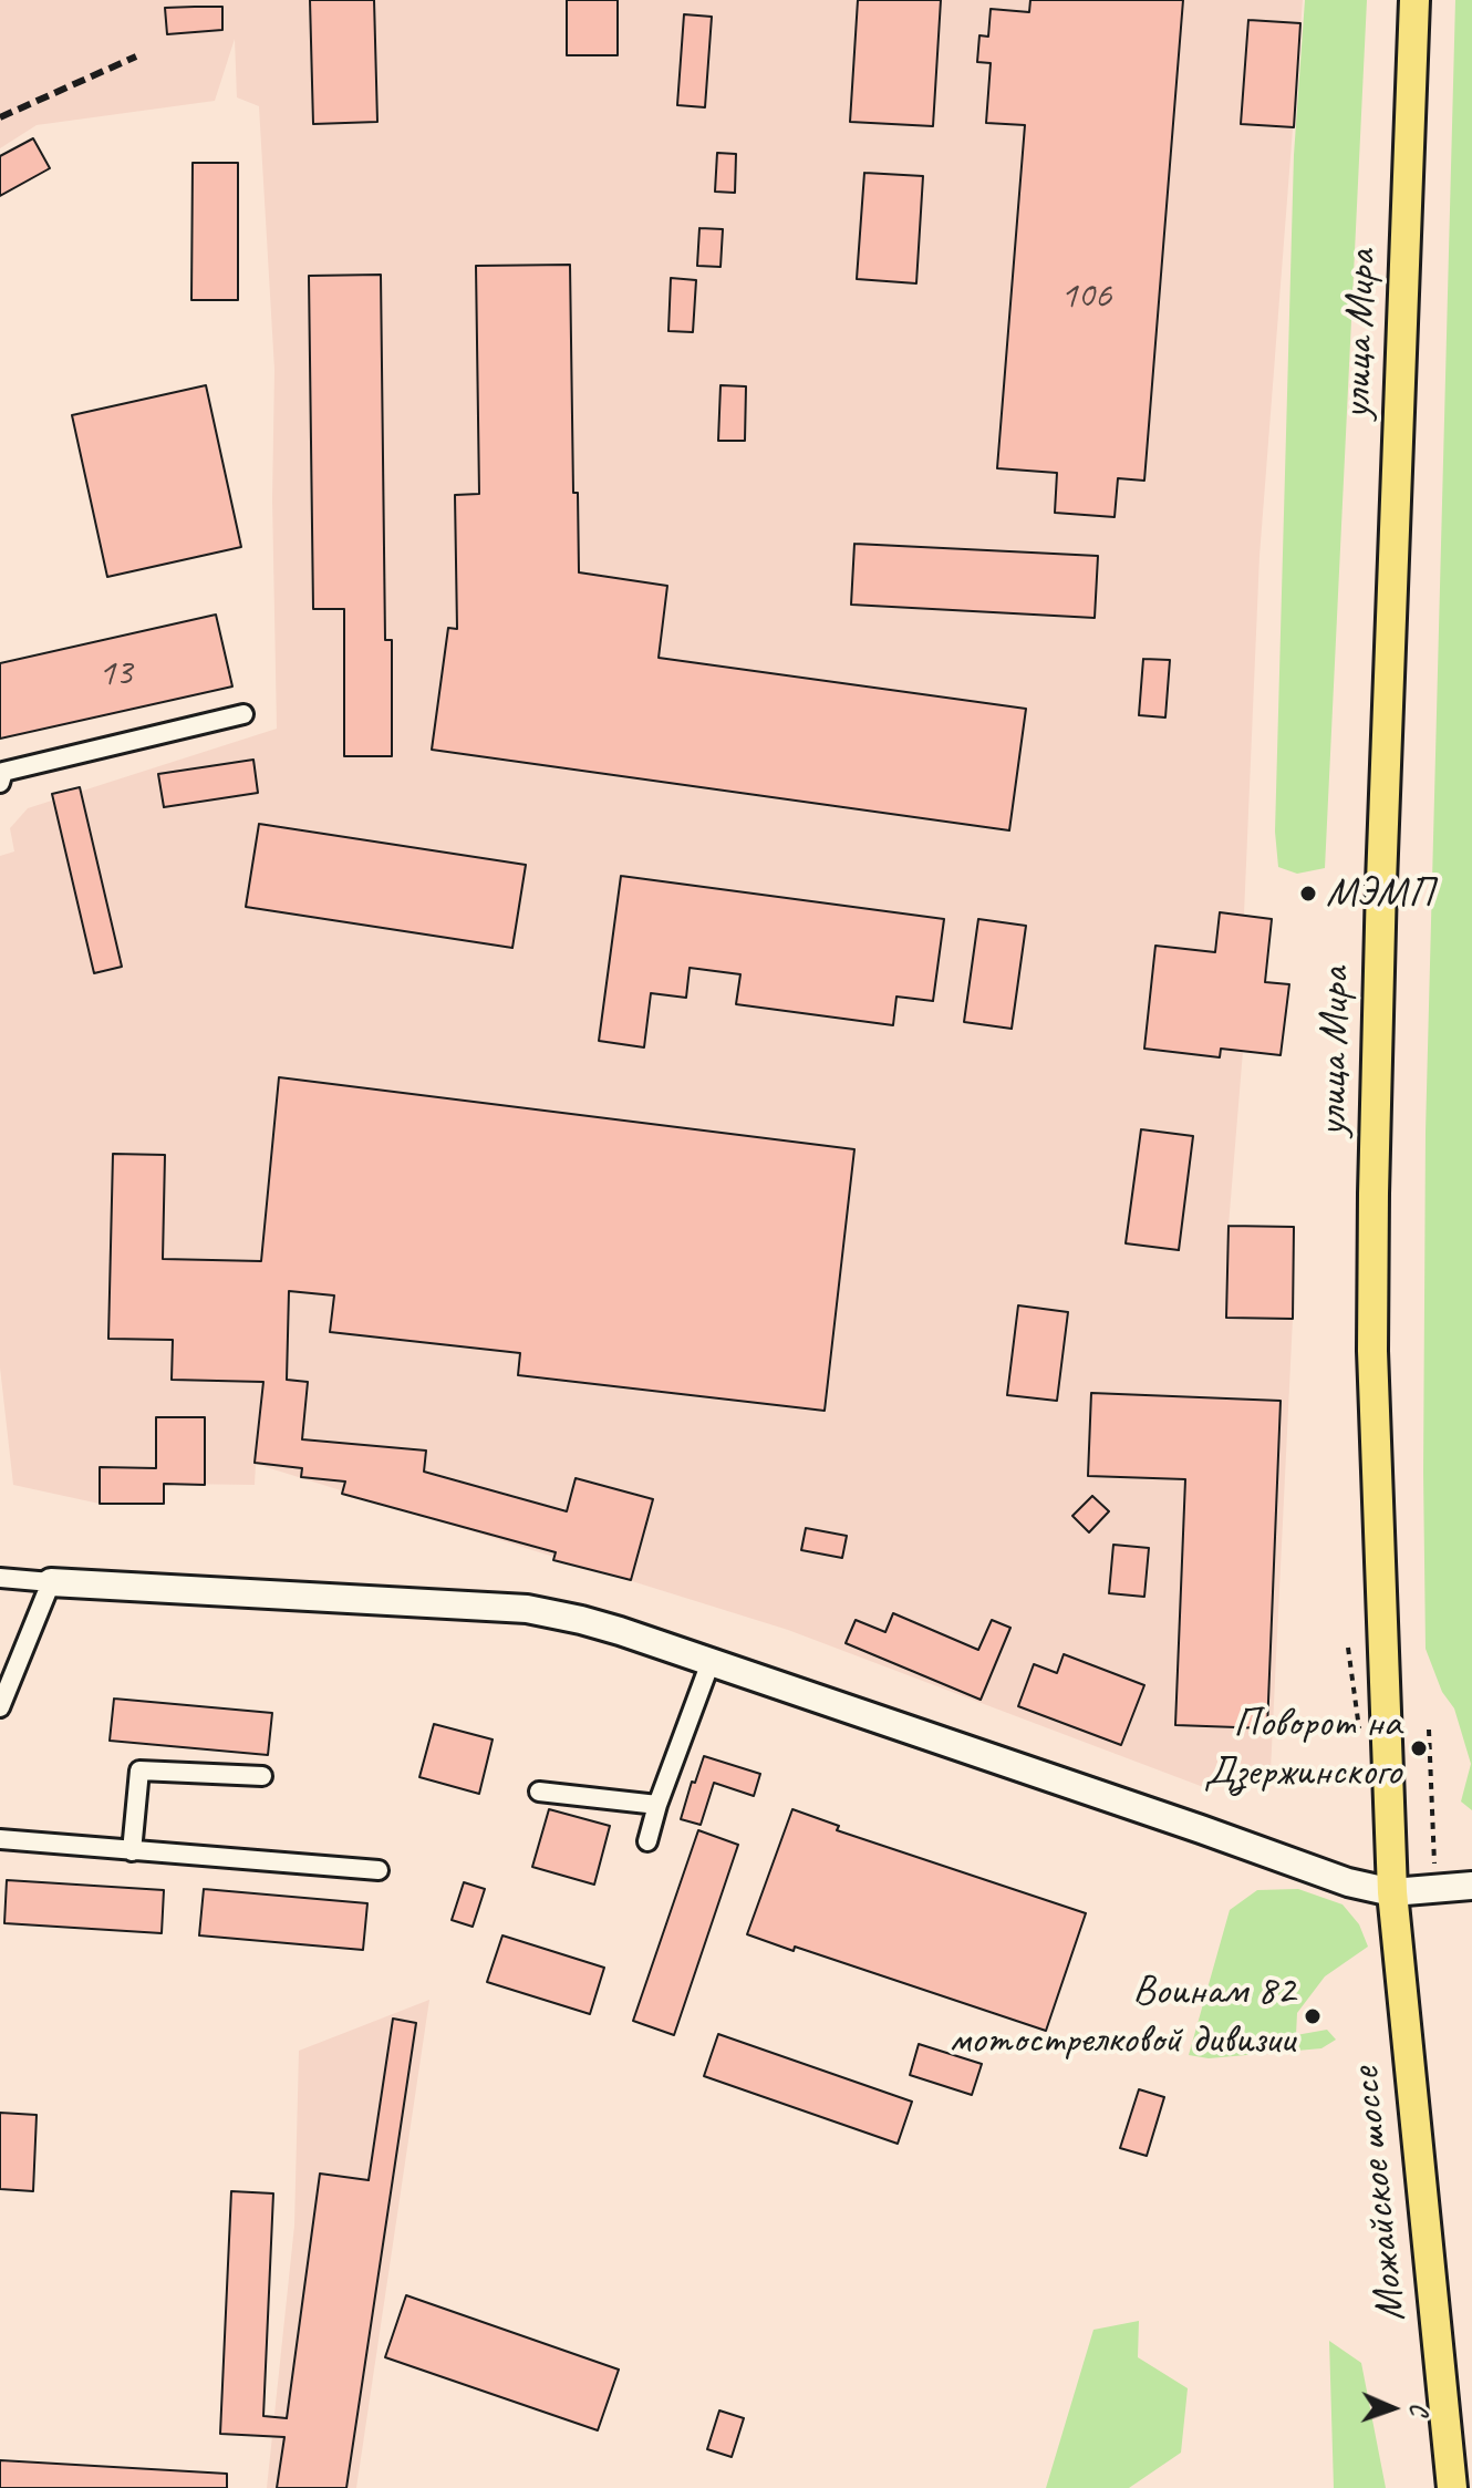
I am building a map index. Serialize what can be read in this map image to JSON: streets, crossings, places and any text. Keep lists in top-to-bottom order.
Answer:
{
  "streets": {
    "main road": ["улица Мира", "Можайское шоссе"]
  },
  "crossings": [
    ["улица Мира", "Можайское шоссе"]
  ],
  "places": ["МЭМП", "Поворот на Дзержинского", "Воинам 82 мотострелковой дивизии"],
  "house_numbers": ["106", "13"],
  "north": "right"
}
